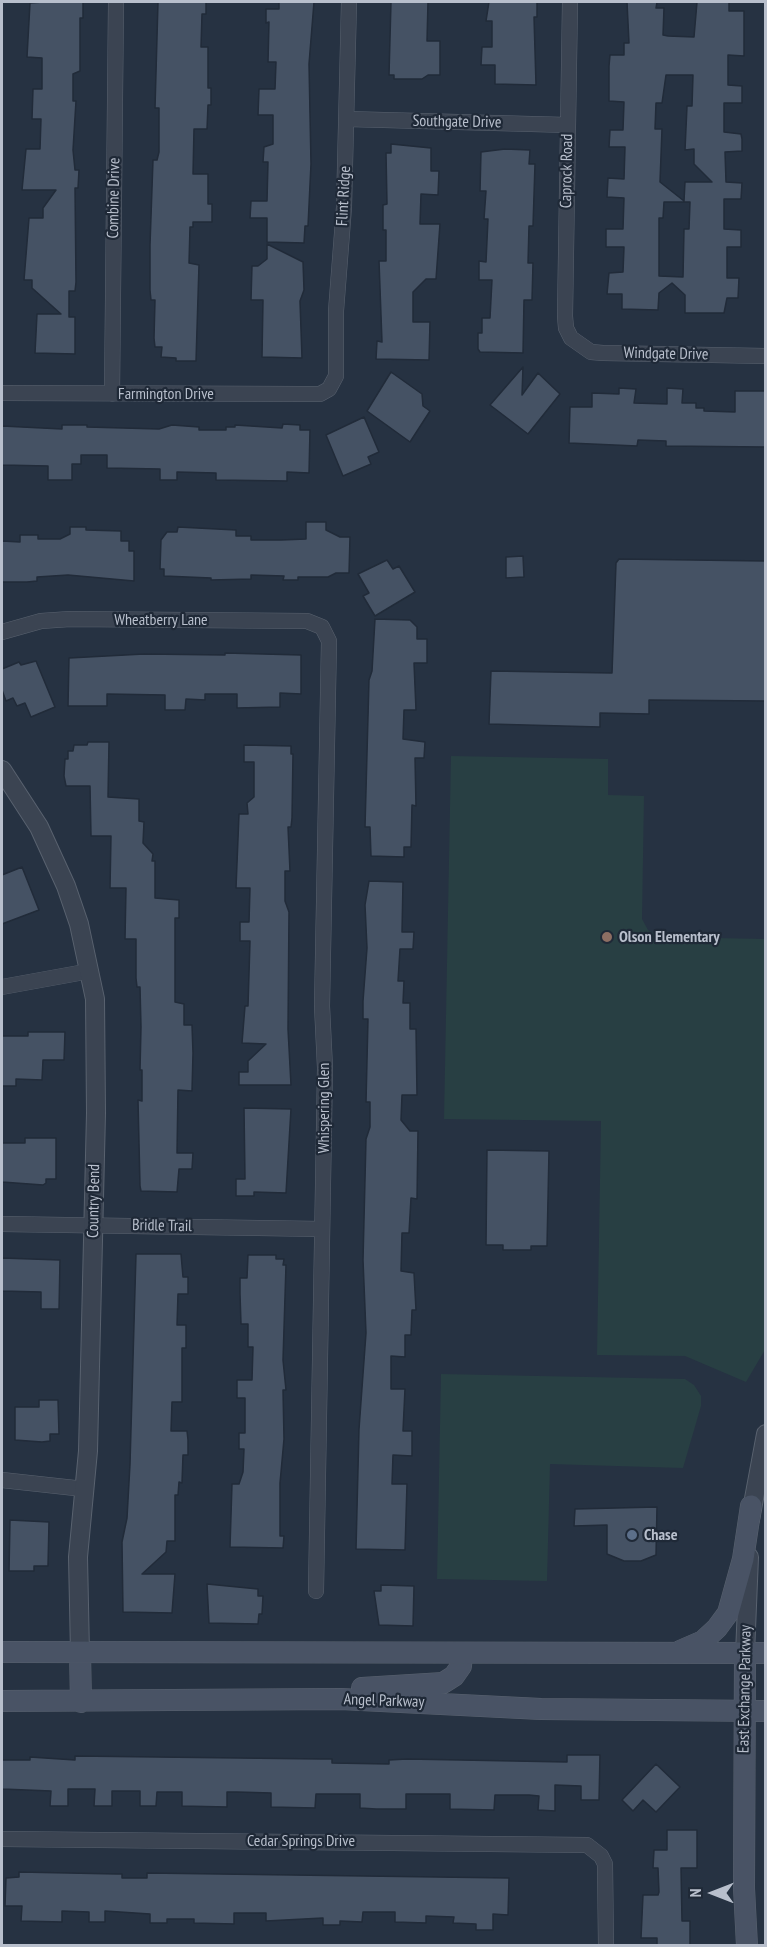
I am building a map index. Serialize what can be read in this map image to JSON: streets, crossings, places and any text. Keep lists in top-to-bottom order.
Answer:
{
  "streets": {
    "main road": ["East Exchange Parkway", "Angel Parkway"],
    "street": [
      "Southgate Drive",
      "Caprock Road",
      "Flint Ridge",
      "Combine Drive",
      "Windgate Drive",
      "Farmington Drive",
      "Wheatberry Lane",
      "Whispering Glen",
      "Country Bend",
      "Bridle Trail",
      "Cedar Springs Drive"
    ]
  },
  "crossings": [
    ["Southgate Drive", "Caprock Road"],
    ["Southgate Drive", "Flint Ridge"],
    ["Caprock Road", "Windgate Drive"],
    ["Flint Ridge", "Farmington Drive"],
    ["Combine Drive", "Farmington Drive"],
    ["Wheatberry Lane", "Whispering Glen"],
    ["Whispering Glen", "Bridle Trail"],
    ["Country Bend", "Bridle Trail"],
    ["East Exchange Parkway", "Angel Parkway"]
  ],
  "places": ["Olson Elementary", "Chase"],
  "north": "left"
}
